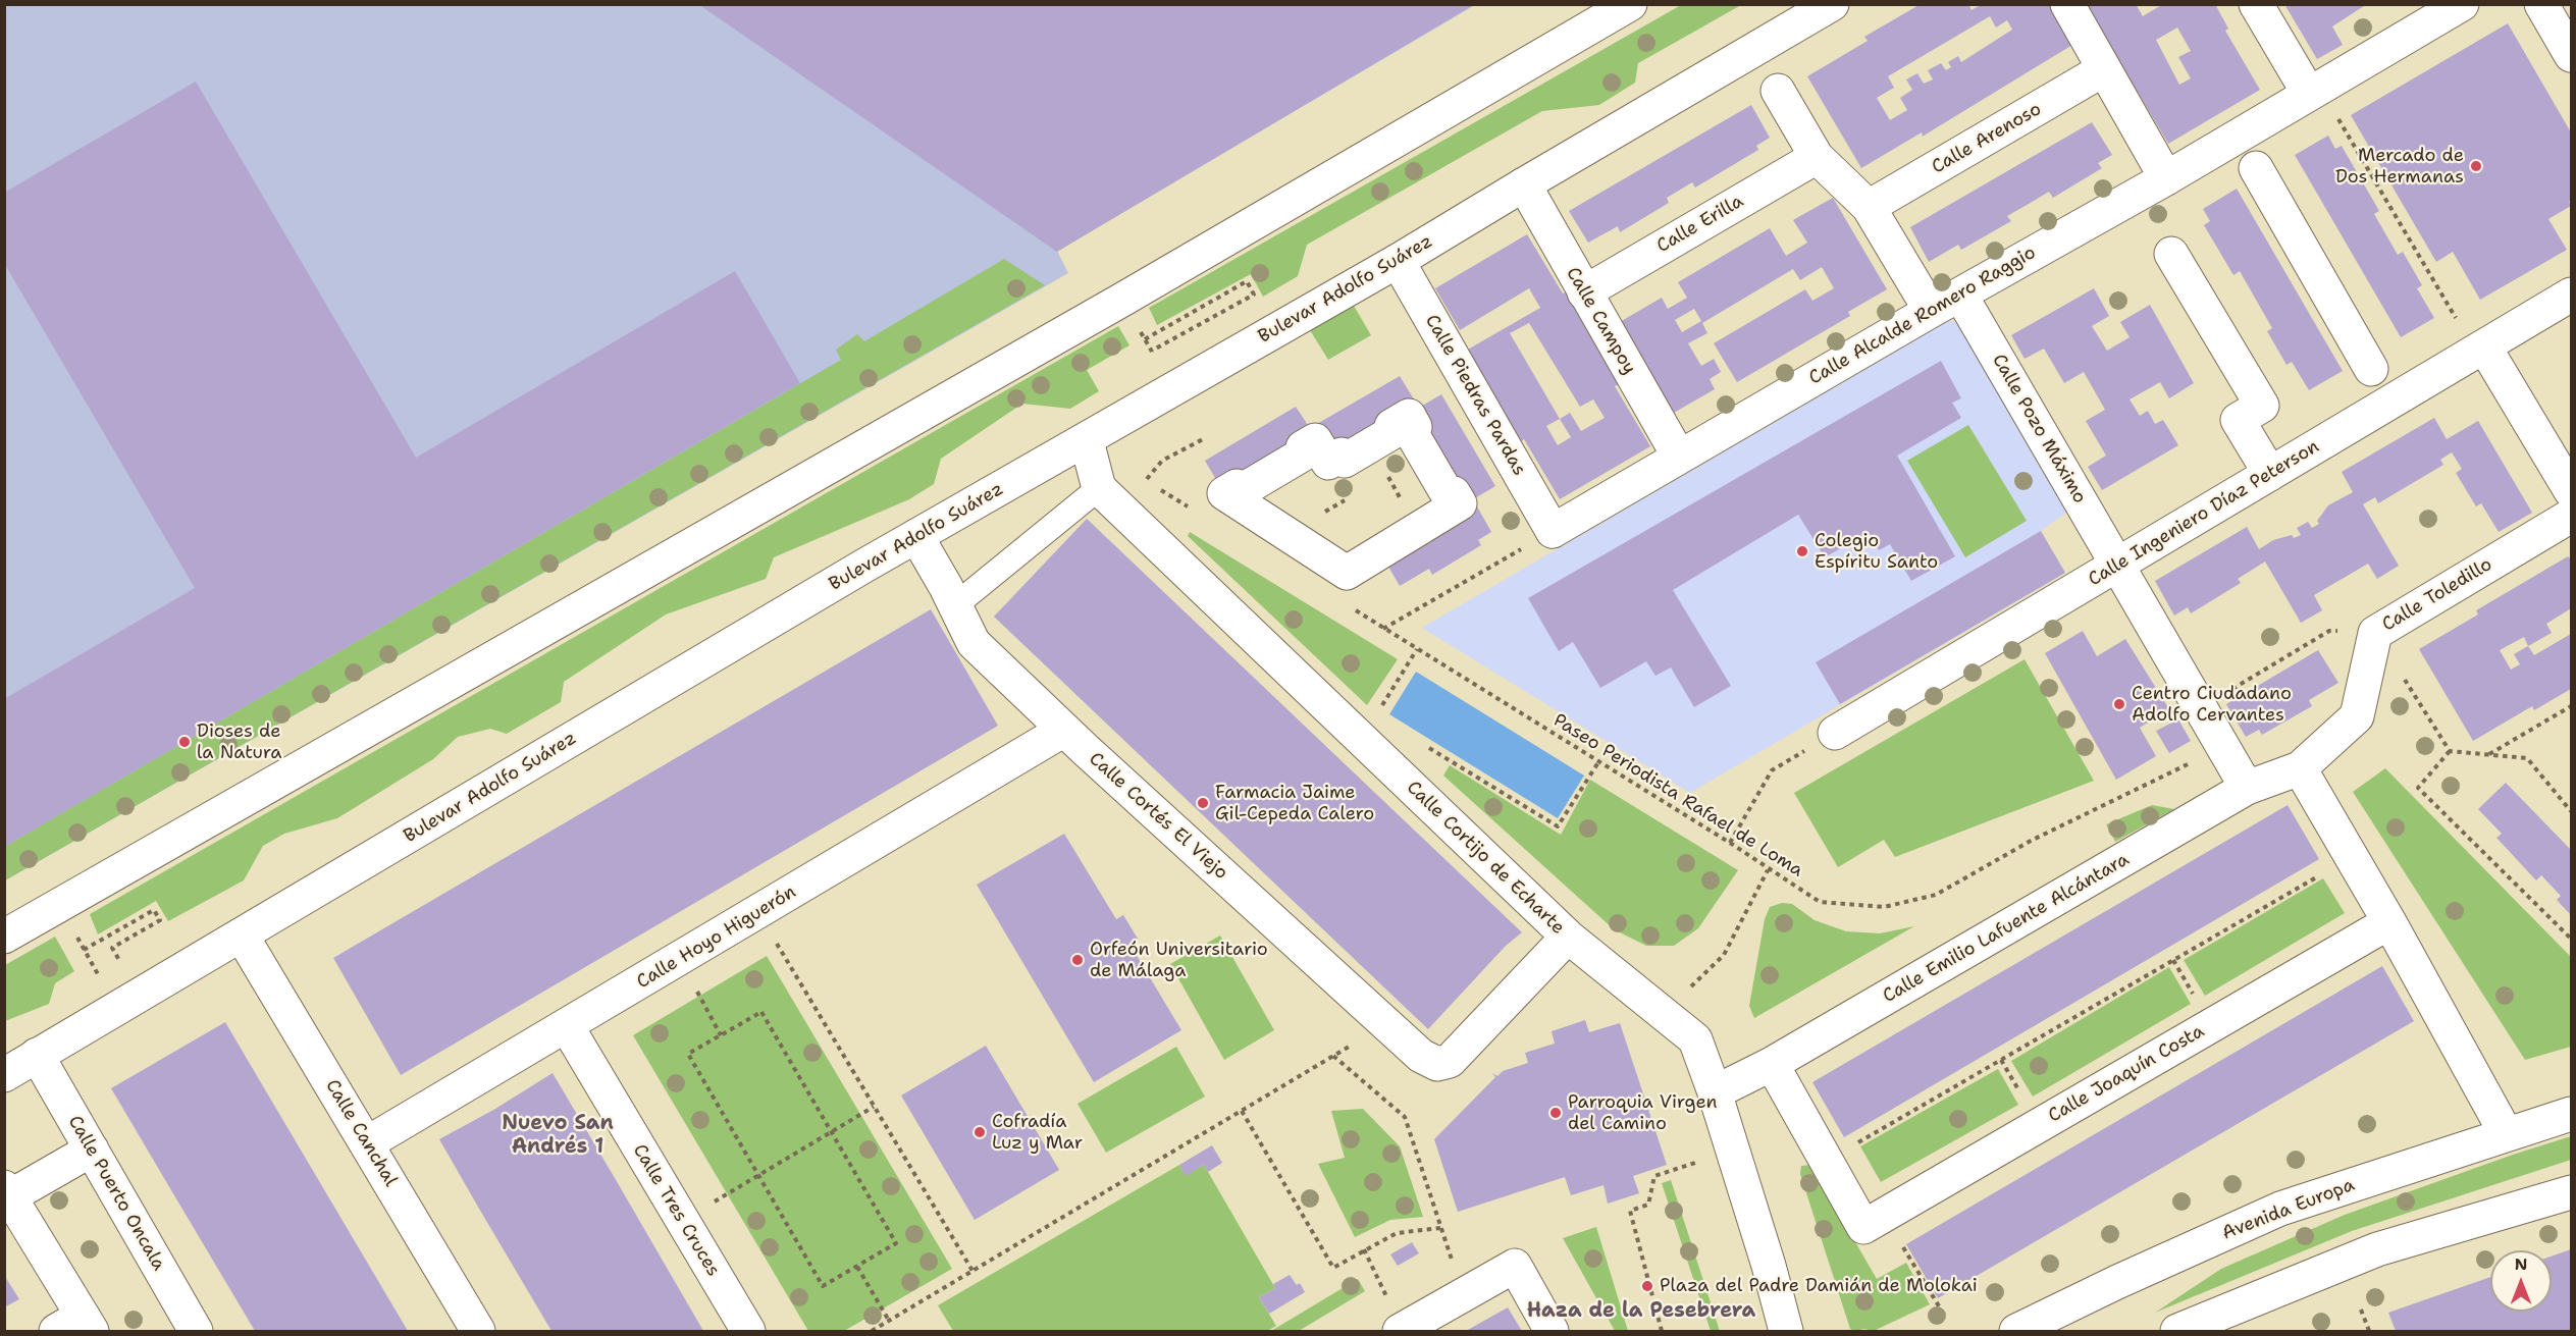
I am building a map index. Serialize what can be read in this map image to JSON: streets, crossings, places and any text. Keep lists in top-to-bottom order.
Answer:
{
  "streets": {
    "street": [
      "Calle Arenoso",
      "Calle Erilla",
      "Bulevar Adolfo Suárez",
      "Calle Alcalde Romero Raggio",
      "Calle Campoy",
      "Calle Piedras Pardas",
      "Calle Pozo Máximo",
      "Calle Ingeniero Díaz Peterson",
      "Calle Toledillo",
      "Calle Cortés El Viejo",
      "Calle Cortijo de Echarte",
      "Calle Emilio Lafuente Alcántara",
      "Calle Hoyo Higuerón",
      "Calle Joaquín Costa",
      "Calle Canchal",
      "Calle Puerto Oncala",
      "Avenida Europa",
      "Calle Tres Cruces"
    ],
    "path": ["Paseo Periodista Rafael de Loma"]
  },
  "crossings": [
    ["Calle Erilla", "Calle Campoy"],
    ["Bulevar Adolfo Suárez", "Calle Campoy"],
    ["Bulevar Adolfo Suárez", "Calle Piedras Pardas"],
    ["Bulevar Adolfo Suárez", "Calle Cortés El Viejo"],
    ["Bulevar Adolfo Suárez", "Calle Canchal"],
    ["Bulevar Adolfo Suárez", "Calle Puerto Oncala"],
    ["Calle Alcalde Romero Raggio", "Calle Campoy"],
    ["Calle Alcalde Romero Raggio", "Calle Piedras Pardas"],
    ["Calle Alcalde Romero Raggio", "Calle Pozo Máximo"],
    ["Calle Pozo Máximo", "Calle Ingeniero Díaz Peterson"],
    ["Calle Cortés El Viejo", "Calle Cortijo de Echarte"],
    ["Calle Cortés El Viejo", "Calle Hoyo Higuerón"],
    ["Calle Cortijo de Echarte", "Calle Emilio Lafuente Alcántara"],
    ["Calle Hoyo Higuerón", "Calle Canchal"],
    ["Calle Hoyo Higuerón", "Calle Tres Cruces"]
  ],
  "districts": ["Nuevo San Andrés 1", "Haza de la Pesebrera"],
  "places": [
    "Mercado de Dos Hermanas",
    "Colegio Espíritu Santo",
    "Centro Ciudadano Adolfo Cervantes",
    "Dioses de la Natura",
    "Farmacia Jaime Gil-Cepeda Calero",
    "Orfeón Universitario de Málaga",
    "Parroquia Virgen del Camino",
    "Cofradía Luz y Mar",
    "Plaza del Padre Damián de Molokai"
  ],
  "north": "top"
}
